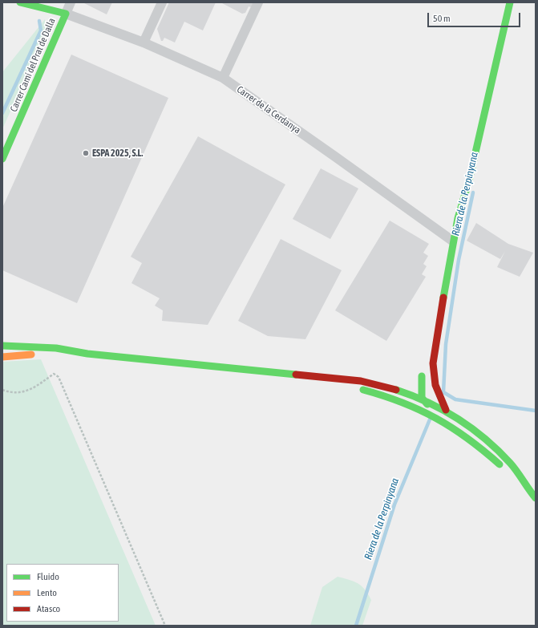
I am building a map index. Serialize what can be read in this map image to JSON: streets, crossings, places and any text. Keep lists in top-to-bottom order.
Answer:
{
  "streets": {
    "main road": ["Carrer Camí del Prat de Dalla"],
    "street": ["Carrer de la Cerdanya"]
  },
  "crossings": [
    ["Carrer Camí del Prat de Dalla", "Carrer de la Cerdanya"]
  ],
  "water": ["Riera de la Perpinyana"],
  "places": ["ESPA 2025, S.L."],
  "legend": ["Fluido", "Lento", "Atasco"],
  "scale_bar": "50 m"
}
